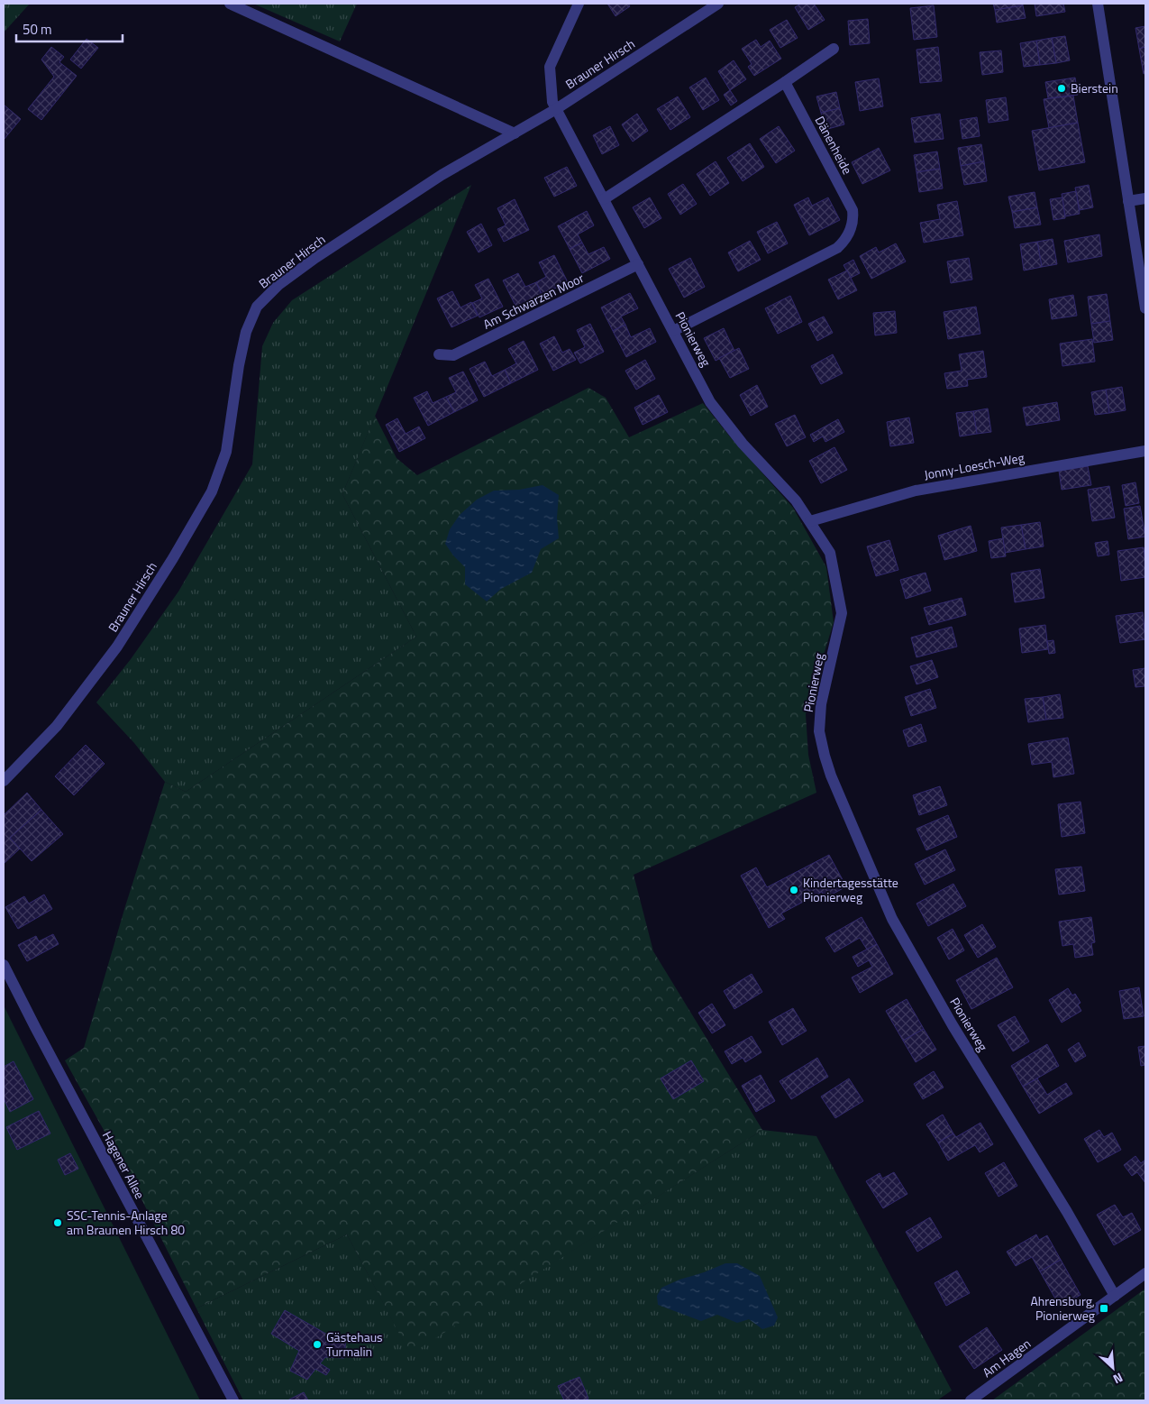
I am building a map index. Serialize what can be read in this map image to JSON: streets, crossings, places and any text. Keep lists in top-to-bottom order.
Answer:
{
  "streets": {
    "street": [
      "Brauner Hirsch",
      "Dänenheide",
      "Am Schwarzen Moor",
      "Pionierweg",
      "Jonny-Loesch-Weg",
      "Hagener Allee",
      "Am Hagen"
    ]
  },
  "crossings": [
    ["Brauner Hirsch", "Pionierweg"],
    ["Dänenheide", "Pionierweg"],
    ["Am Schwarzen Moor", "Pionierweg"],
    ["Pionierweg", "Jonny-Loesch-Weg"],
    ["Pionierweg", "Am Hagen"]
  ],
  "places": {
    "other": [
      "Bierstein",
      "Kindertagesstätte Pionierweg",
      "SSC-Tennis-Anlage am Braunen Hirsch 80",
      "Gästehaus Turmalin"
    ],
    "transit": ["Ahrensburg, Pionierweg"]
  },
  "scale_bar": "50 m",
  "north": "bottom right"
}
